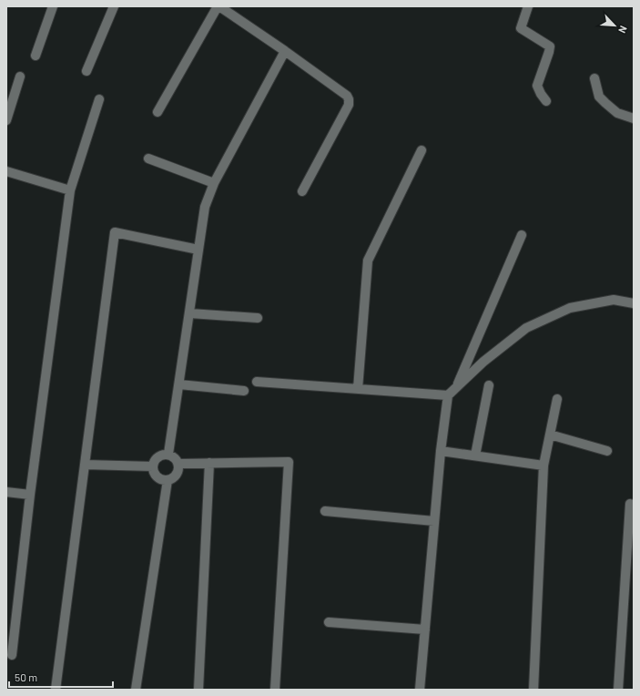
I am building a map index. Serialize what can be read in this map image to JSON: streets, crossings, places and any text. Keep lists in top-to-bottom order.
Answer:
{
  "scale_bar": "50 m",
  "north": "bottom right"
}
